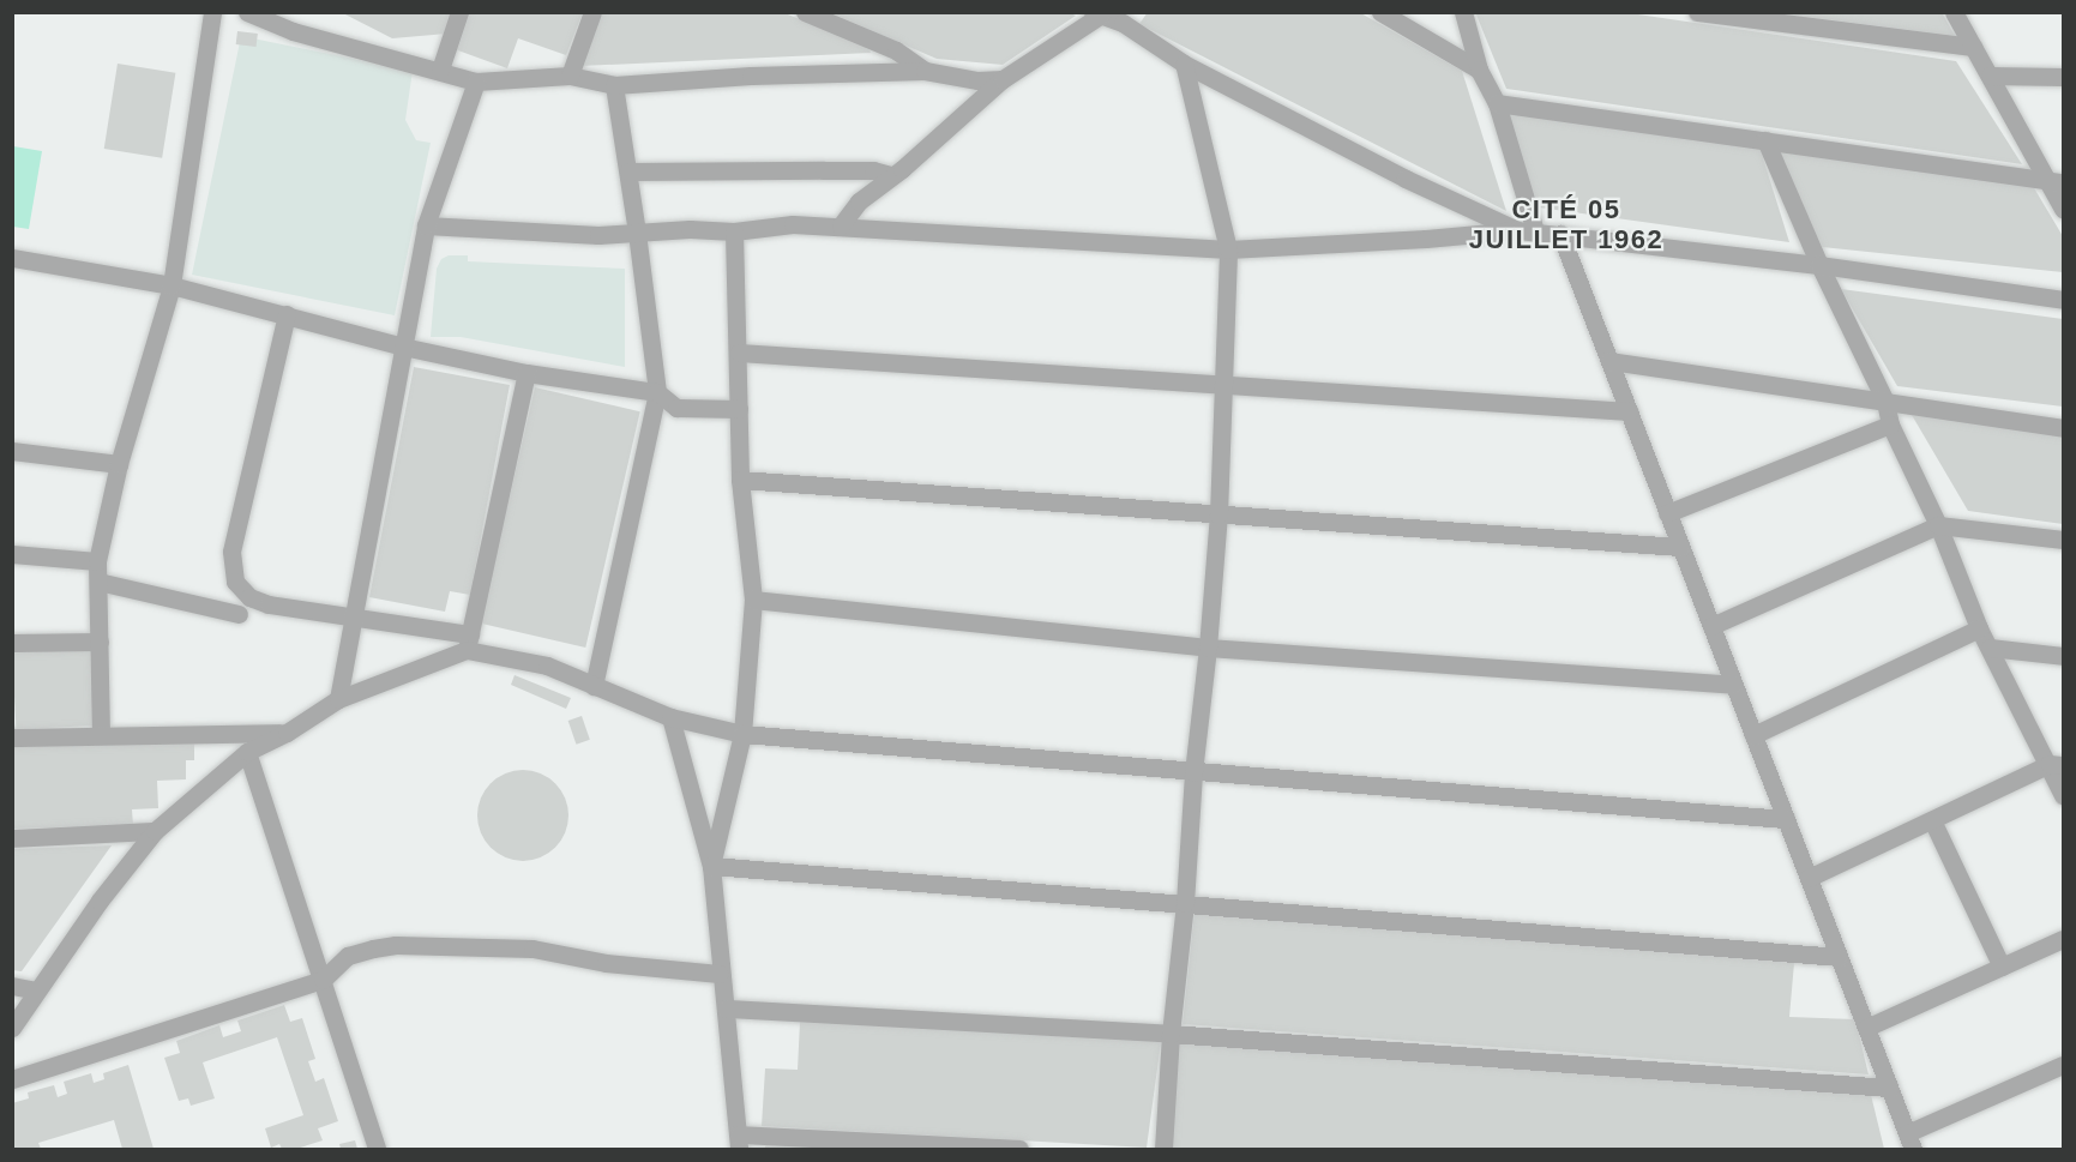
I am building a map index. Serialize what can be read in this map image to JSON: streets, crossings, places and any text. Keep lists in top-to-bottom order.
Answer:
{
  "districts": ["CITÉ 05 JUILLET 1962"]
}
